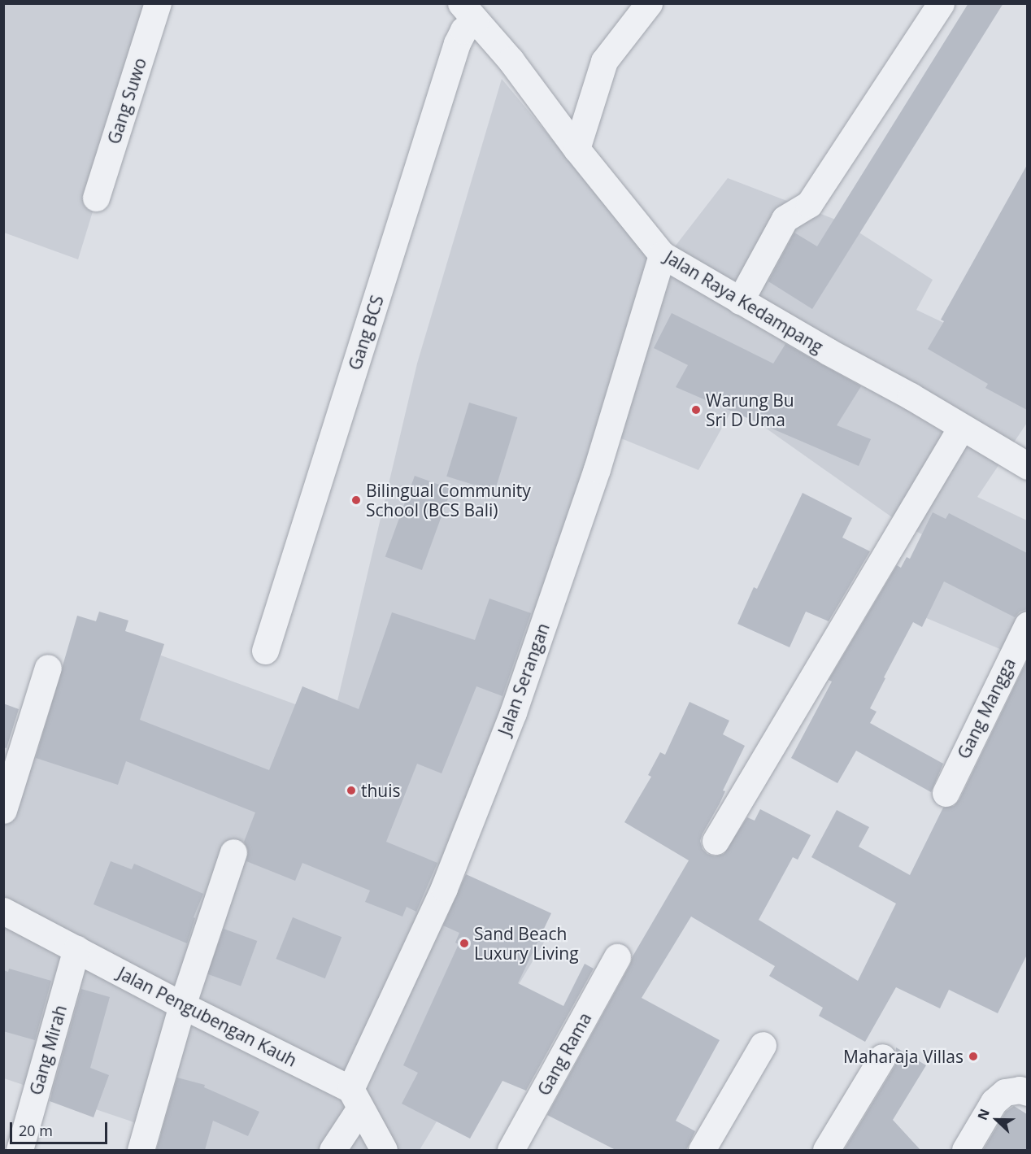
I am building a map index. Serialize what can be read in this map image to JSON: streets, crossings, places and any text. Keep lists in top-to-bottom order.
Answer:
{
  "streets": {
    "street": [
      "Gang Suwo",
      "Jalan Raya Kedampang",
      "Gang BCS",
      "Jalan Serangan",
      "Gang Mangga",
      "Jalan Pengubengan Kauh",
      "Gang Mirah",
      "Gang Rama"
    ]
  },
  "crossings": [
    ["Jalan Raya Kedampang", "Gang BCS"],
    ["Jalan Raya Kedampang", "Jalan Serangan"],
    ["Jalan Serangan", "Jalan Pengubengan Kauh"],
    ["Jalan Pengubengan Kauh", "Gang Mirah"]
  ],
  "places": [
    "Warung Bu Sri D Uma",
    "Bilingual Community School (BCS Bali)",
    "thuis",
    "Sand Beach Luxury Living",
    "Maharaja Villas"
  ],
  "scale_bar": "20 m",
  "north": "left"
}
